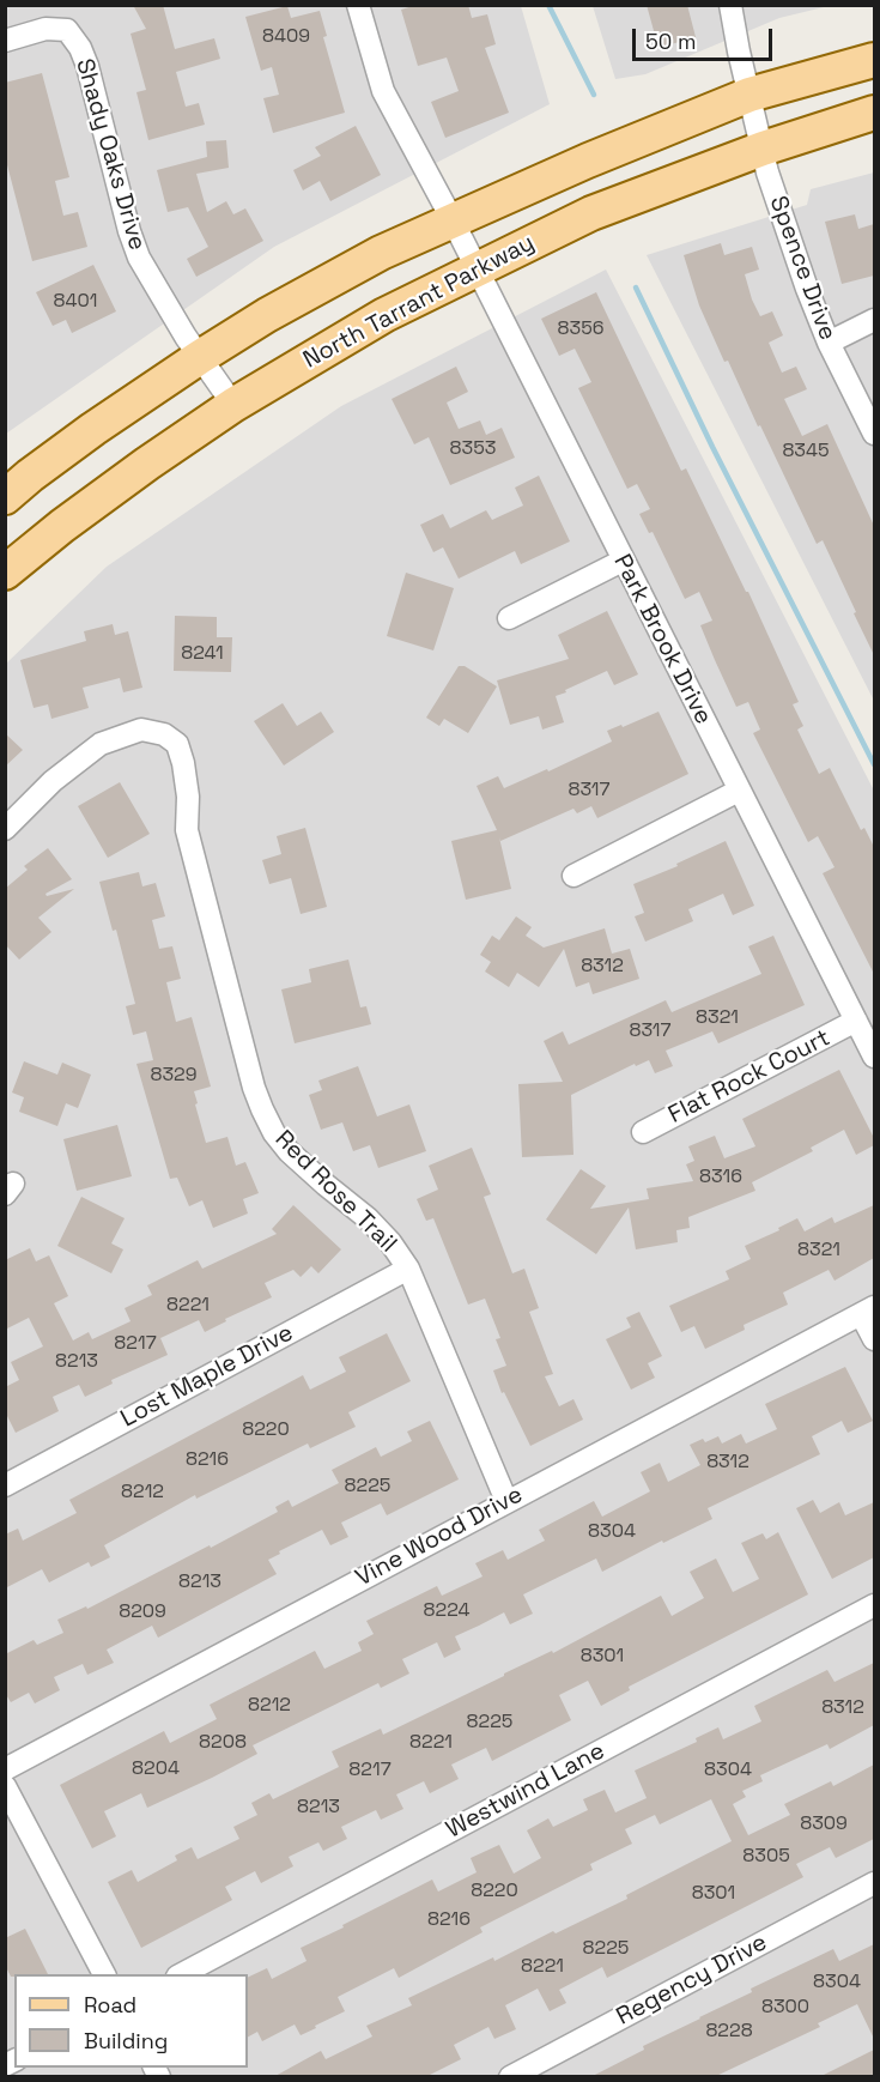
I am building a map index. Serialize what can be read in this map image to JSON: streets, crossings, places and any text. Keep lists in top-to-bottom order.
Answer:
{
  "streets": {
    "main road": ["North Tarrant Parkway"],
    "street": [
      "Shady Oaks Drive",
      "Spence Drive",
      "Park Brook Drive",
      "Flat Rock Court",
      "Red Rose Trail",
      "Lost Maple Drive",
      "Vine Wood Drive",
      "Westwind Lane",
      "Regency Drive"
    ]
  },
  "crossings": [
    ["Shady Oaks Drive", "North Tarrant Parkway"],
    ["Spence Drive", "North Tarrant Parkway"],
    ["North Tarrant Parkway", "Park Brook Drive"],
    ["Park Brook Drive", "Flat Rock Court"],
    ["Red Rose Trail", "Lost Maple Drive"],
    ["Red Rose Trail", "Vine Wood Drive"]
  ],
  "house_numbers": [
    "8409",
    "8401",
    "8356",
    "8353",
    "8345",
    "8241",
    "8317",
    "8312",
    "8321",
    "8317",
    "8329",
    "8316",
    "8321",
    "8221",
    "8217",
    "8213",
    "8220",
    "8216",
    "8312",
    "8225",
    "8212",
    "8304",
    "8213",
    "8224",
    "8209",
    "8301",
    "8212",
    "8312",
    "8225",
    "8208",
    "8221",
    "8204",
    "8217",
    "8304",
    "8213",
    "8309",
    "8305",
    "8220",
    "8301",
    "8216",
    "8225",
    "8221",
    "8304",
    "8300",
    "8228"
  ],
  "legend": ["Road", "Building"],
  "scale_bar": "50 m"
}
